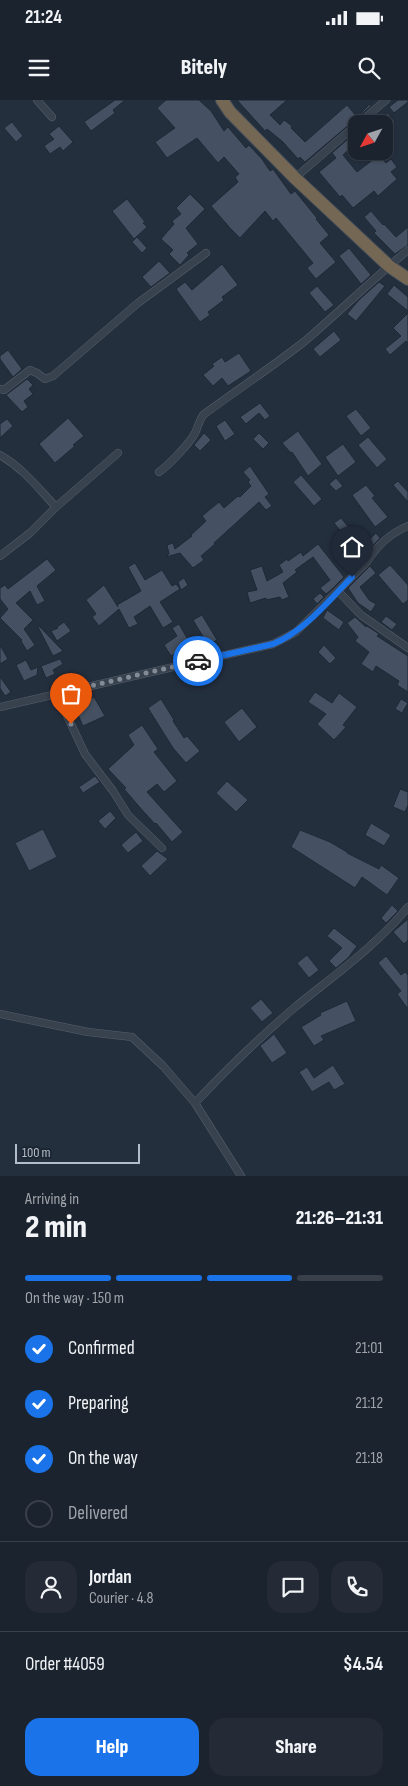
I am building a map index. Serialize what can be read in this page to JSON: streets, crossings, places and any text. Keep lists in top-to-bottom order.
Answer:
{
  "scale_bar": "100 m",
  "north": "bottom left",
  "page": {
    "status": "21:24",
    "header": "Bitely",
    "scale": "100 m",
    "heading": ["2 min", "Arriving in", "21:26–21:31"],
    "panel": [
      "Jordan",
      "Courier · 4.8",
      "Order #4059",
      "$4.54"
    ],
    "bar": "On the way · 150 m",
    "list": [
      ["Confirmed", "21:01"],
      ["Preparing", "21:12"],
      ["On the way", "21:18"],
      "Delivered"
    ],
    "buttons": ["Help", "Share"]
  }
}
